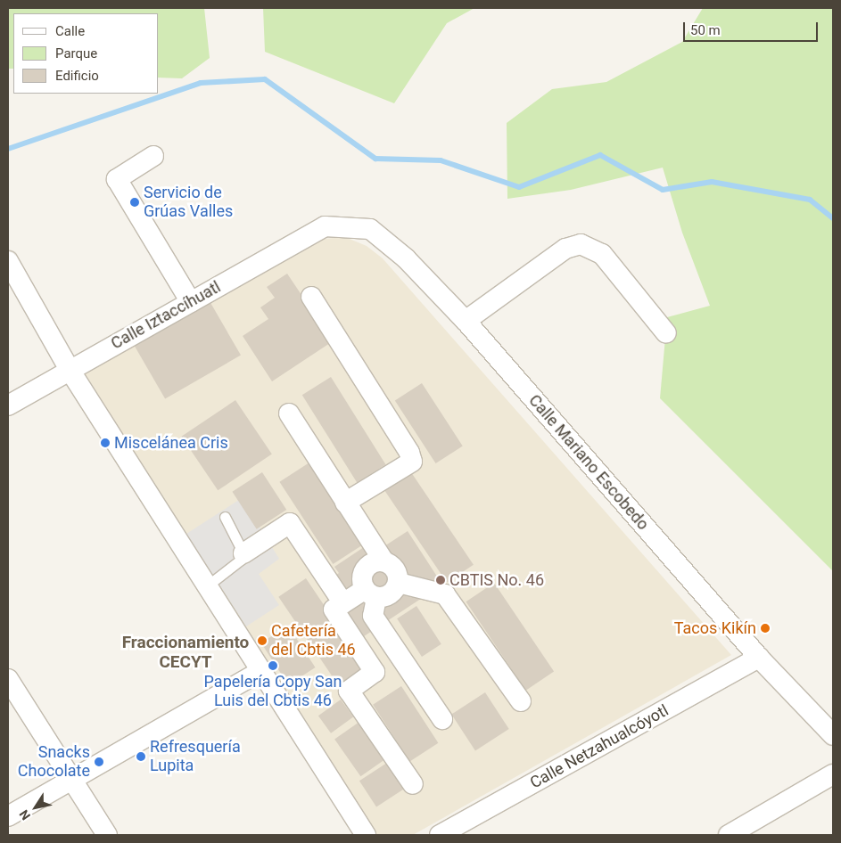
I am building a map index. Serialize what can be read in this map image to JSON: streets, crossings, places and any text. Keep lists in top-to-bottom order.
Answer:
{
  "streets": {
    "street": ["Calle Iztaccíhuatl", "Calle Mariano Escobedo", "Calle Netzahualcóyotl"]
  },
  "crossings": [
    ["Calle Iztaccíhuatl", "Calle Mariano Escobedo"],
    ["Calle Mariano Escobedo", "Calle Netzahualcóyotl"]
  ],
  "districts": ["Fraccionamiento CECYT"],
  "places": [
    "Servicio de Grúas Valles",
    "Miscelánea Cris",
    "CBTIS No. 46",
    "Tacos Kikín",
    "Cafetería del Cbtis 46",
    "Papelería Copy San Luis del Cbtis 46",
    "Refresquería Lupita",
    "Snacks Chocolate"
  ],
  "legend": ["Calle", "Parque", "Edificio"],
  "scale_bar": "50 m",
  "north": "bottom left"
}
